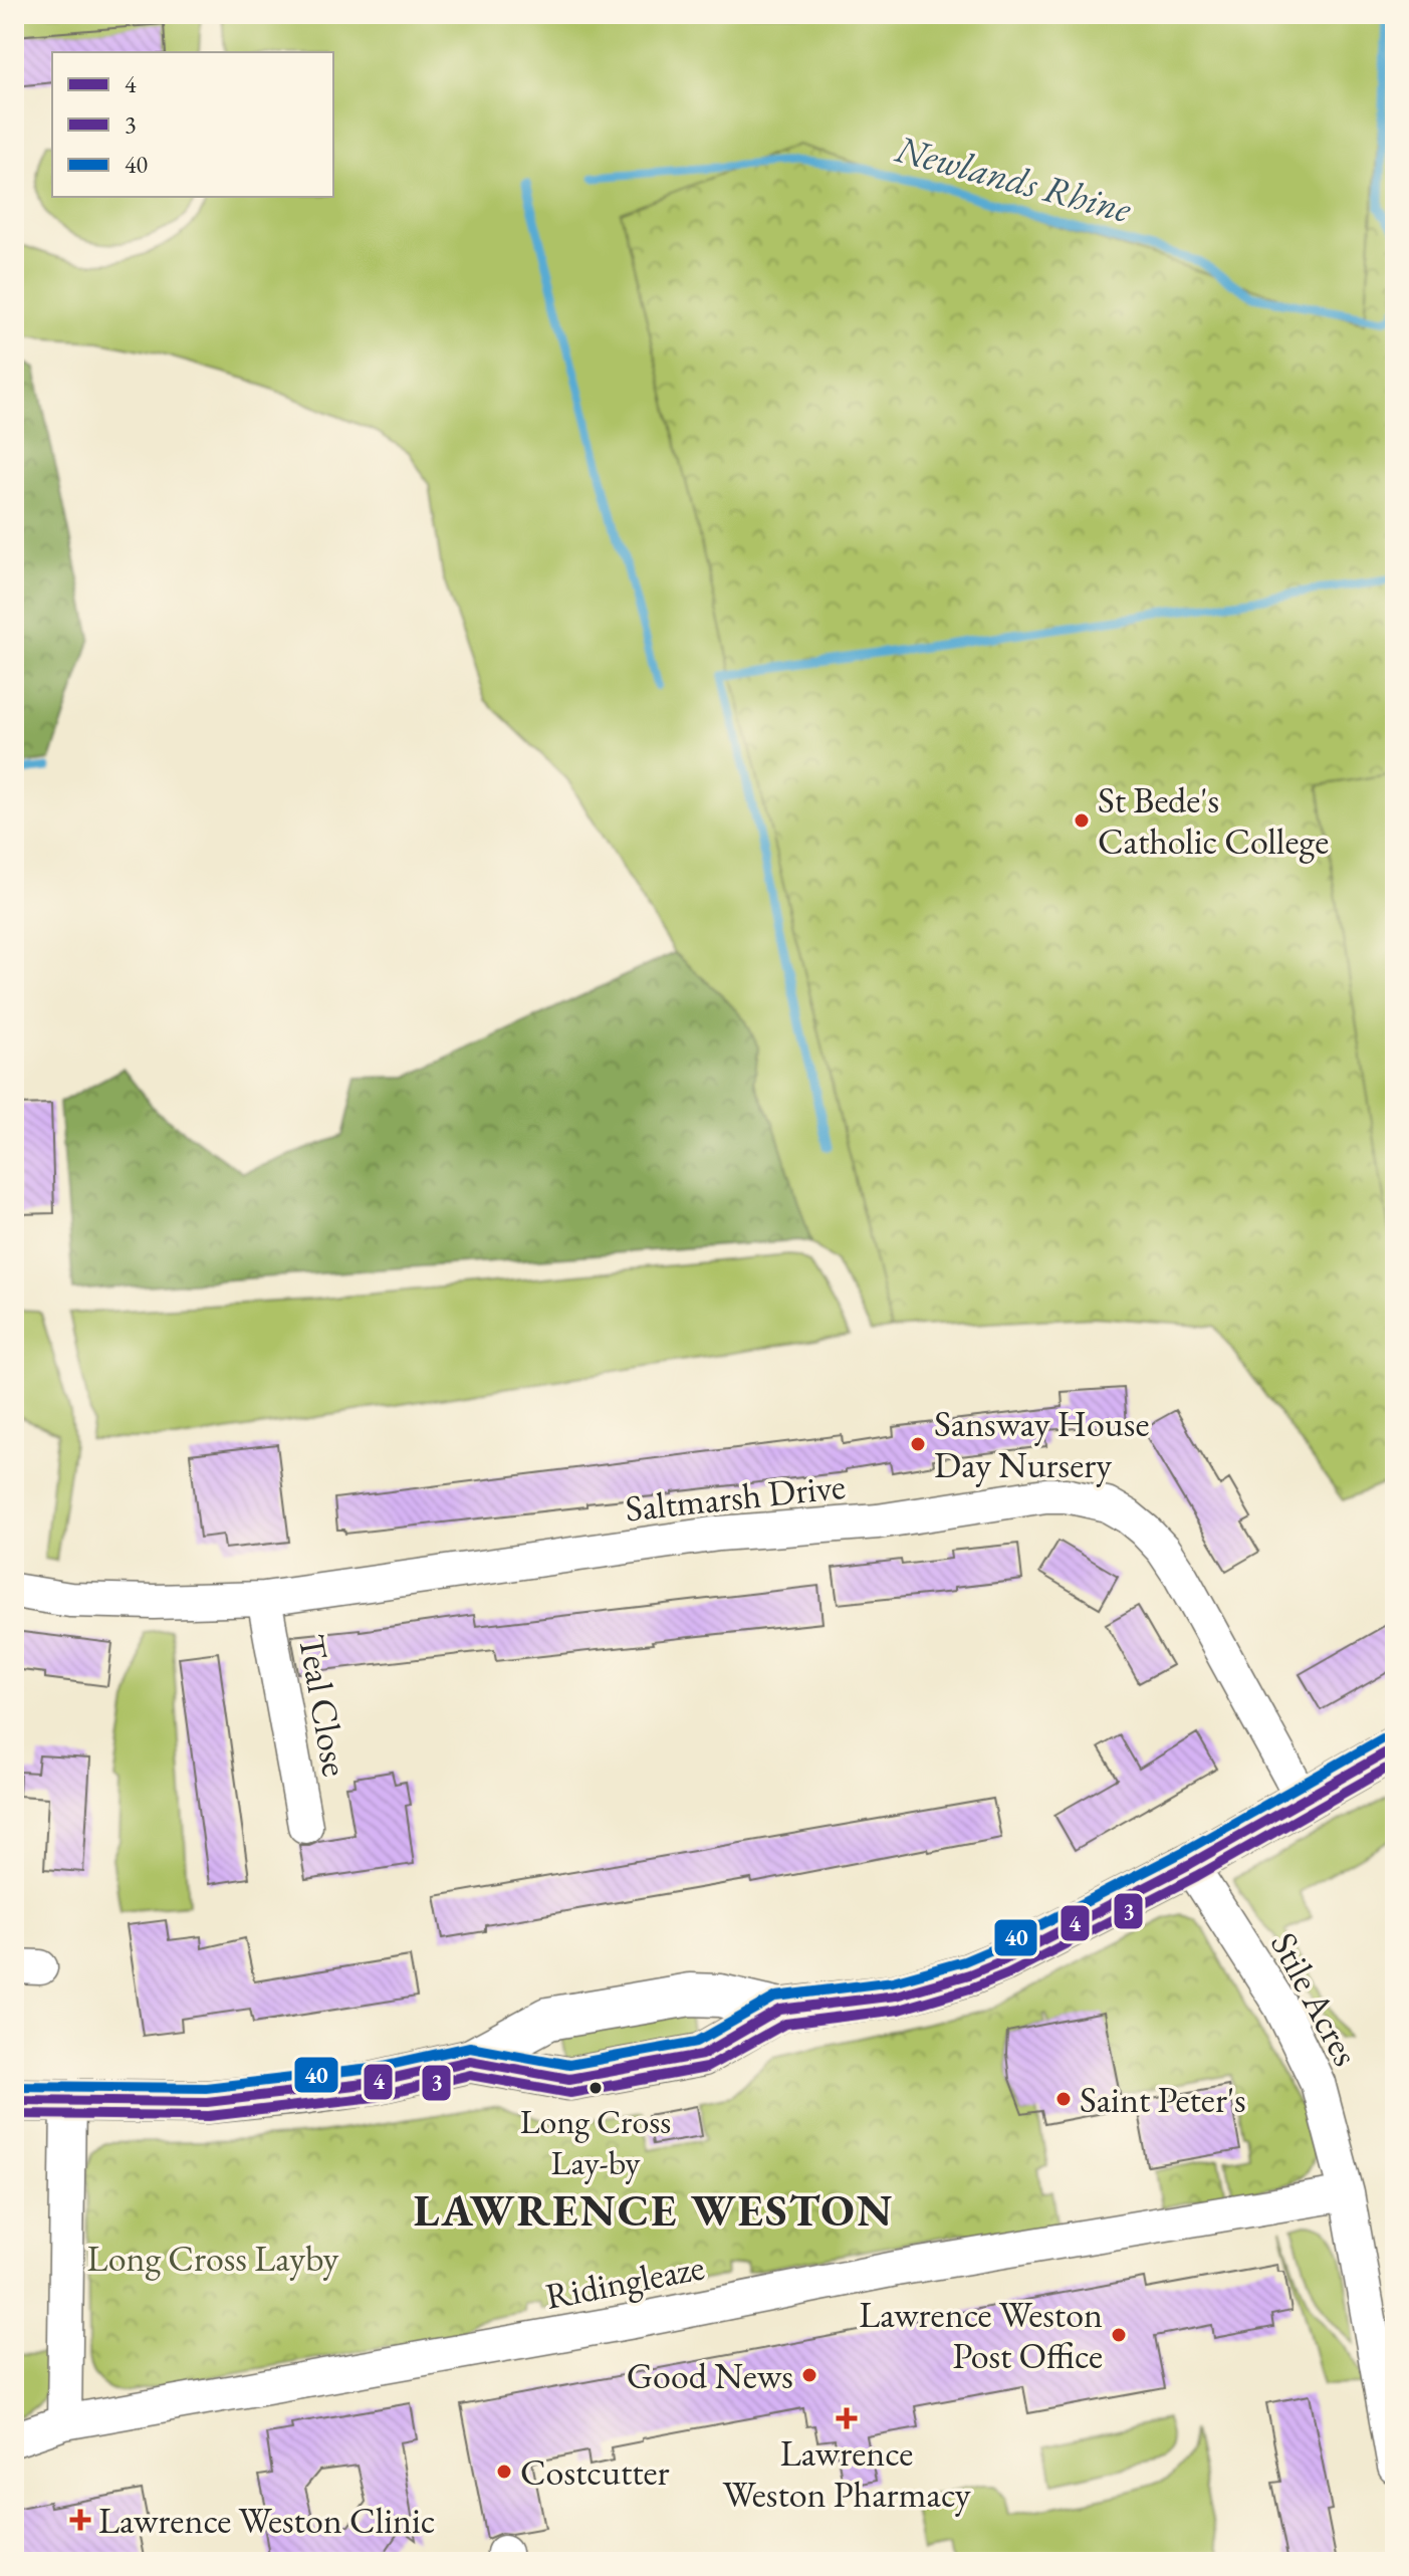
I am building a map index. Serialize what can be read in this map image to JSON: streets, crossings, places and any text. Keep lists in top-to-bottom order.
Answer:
{
  "streets": {
    "street": [
      "Saltmarsh Drive",
      "Teal Close",
      "Stile Acres",
      "Ridingleaze"
    ]
  },
  "crossings": [
    ["Saltmarsh Drive", "Teal Close"],
    ["Stile Acres", "Ridingleaze"]
  ],
  "districts": ["LAWRENCE WESTON"],
  "water": ["Newlands Rhine"],
  "parks": ["Long Cross Layby"],
  "places": {
    "other": [
      "St Bede's Catholic College",
      "Sansway House Day Nursery",
      "Long Cross Lay-by",
      "Saint Peter's",
      "Lawrence Weston Post Office",
      "Good News",
      "Costcutter"
    ],
    "health": ["Lawrence Weston Pharmacy", "Lawrence Weston Clinic"]
  },
  "lines": ["transit line 40", "transit line 4", "transit line 3"],
  "legend": ["4", "3", "40"]
}
